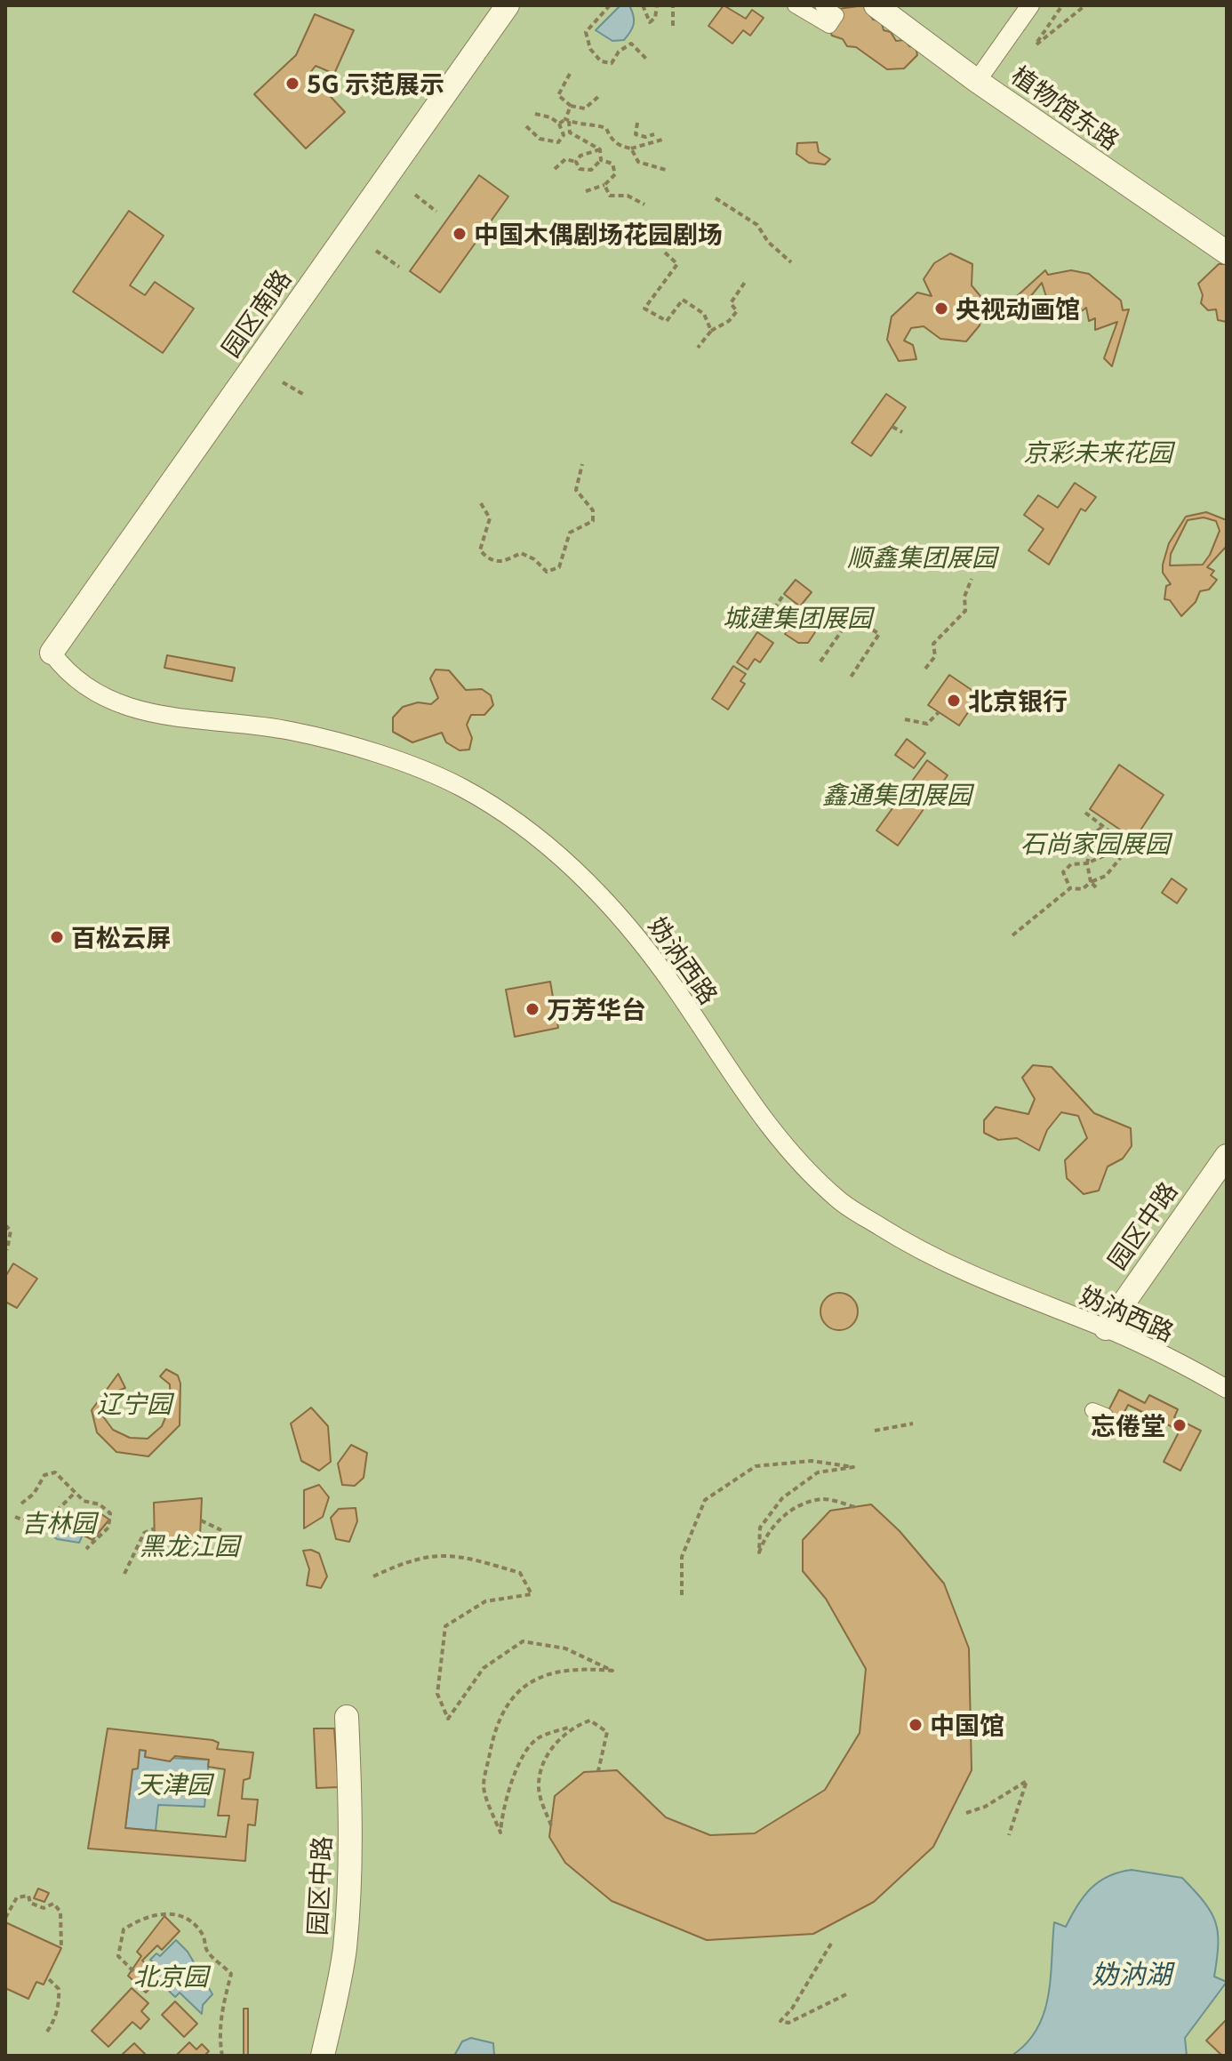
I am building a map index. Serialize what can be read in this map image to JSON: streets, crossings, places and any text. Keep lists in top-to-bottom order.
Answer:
{
  "streets": {
    "street": [
      "植物馆东路",
      "园区南路",
      "妫汭西路",
      "园区中路"
    ]
  },
  "crossings": [
    ["园区南路", "妫汭西路"],
    ["妫汭西路", "园区中路"]
  ],
  "water": ["妫汭湖"],
  "parks": [
    "京彩未来花园",
    "顺鑫集团展园",
    "城建集团展园",
    "鑫通集团展园",
    "石尚家园展园",
    "辽宁园",
    "吉林园",
    "黑龙江园",
    "天津园",
    "北京园"
  ],
  "places": [
    "5G 示范展示",
    "中国木偶剧场花园剧场",
    "央视动画馆",
    "北京银行",
    "百松云屏",
    "万芳华台",
    "忘倦堂",
    "中国馆"
  ]
}
